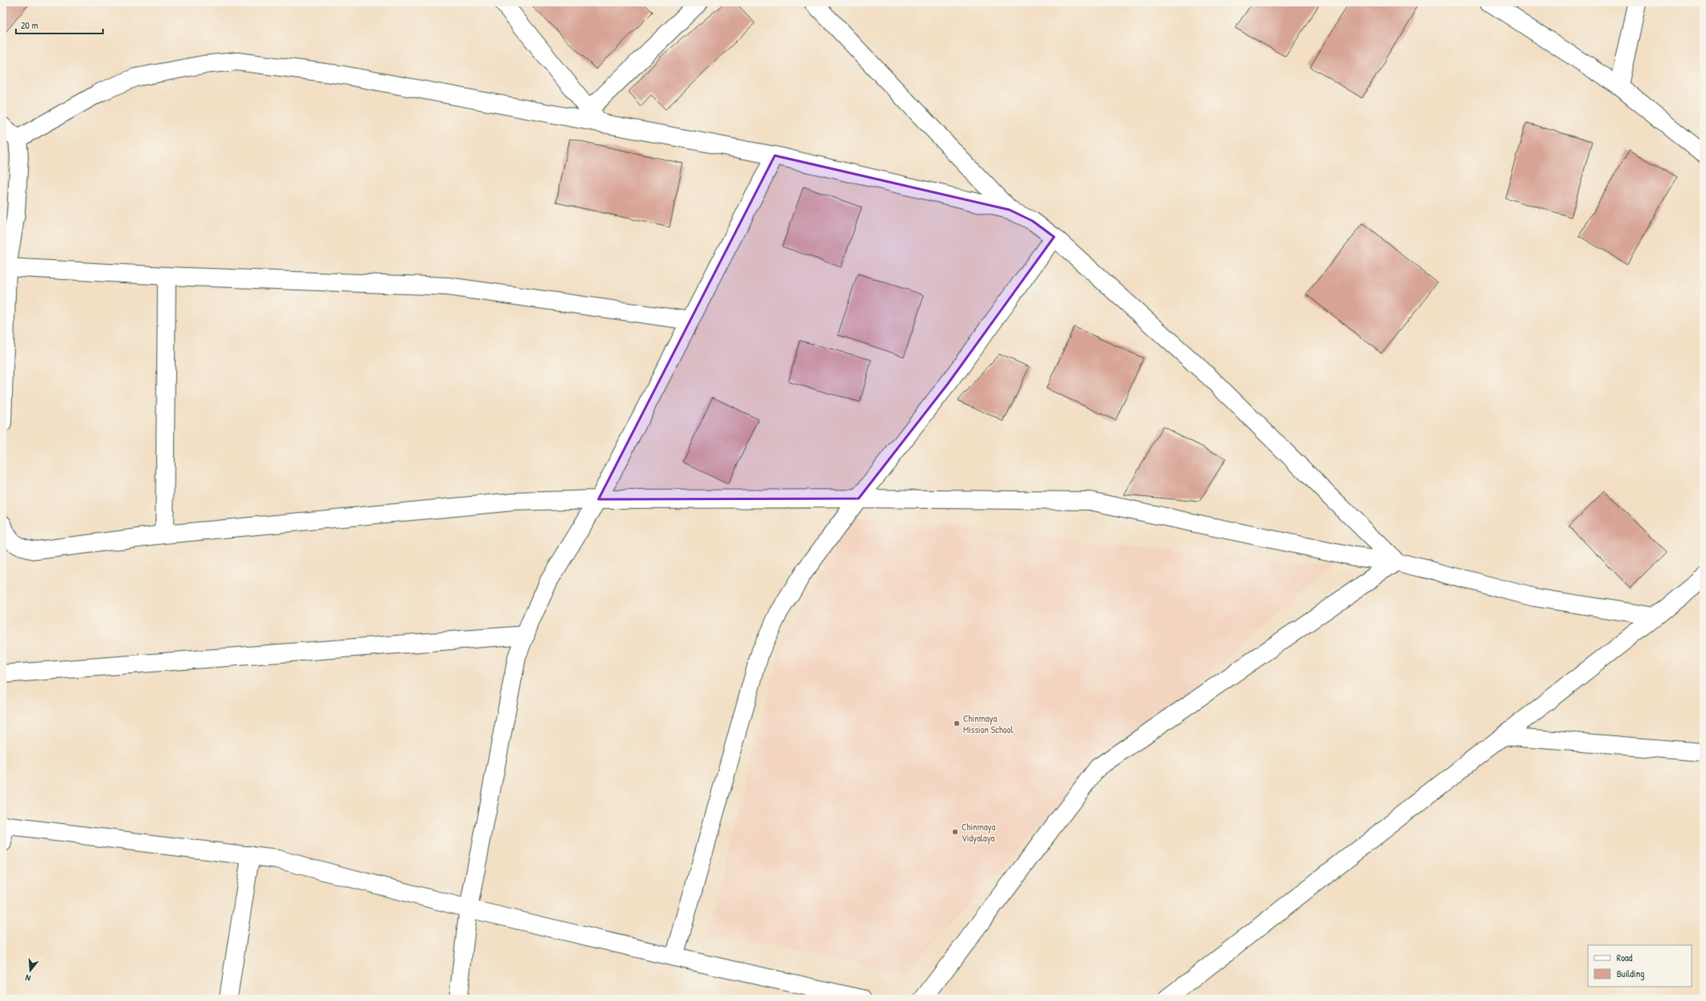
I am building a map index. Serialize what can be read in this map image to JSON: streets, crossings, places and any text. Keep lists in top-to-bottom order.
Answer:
{
  "places": ["Chinmaya Mission School", "Chinmaya Vidyalaya"],
  "legend": ["Road", "Building"],
  "scale_bar": "20 m",
  "north": "bottom"
}
